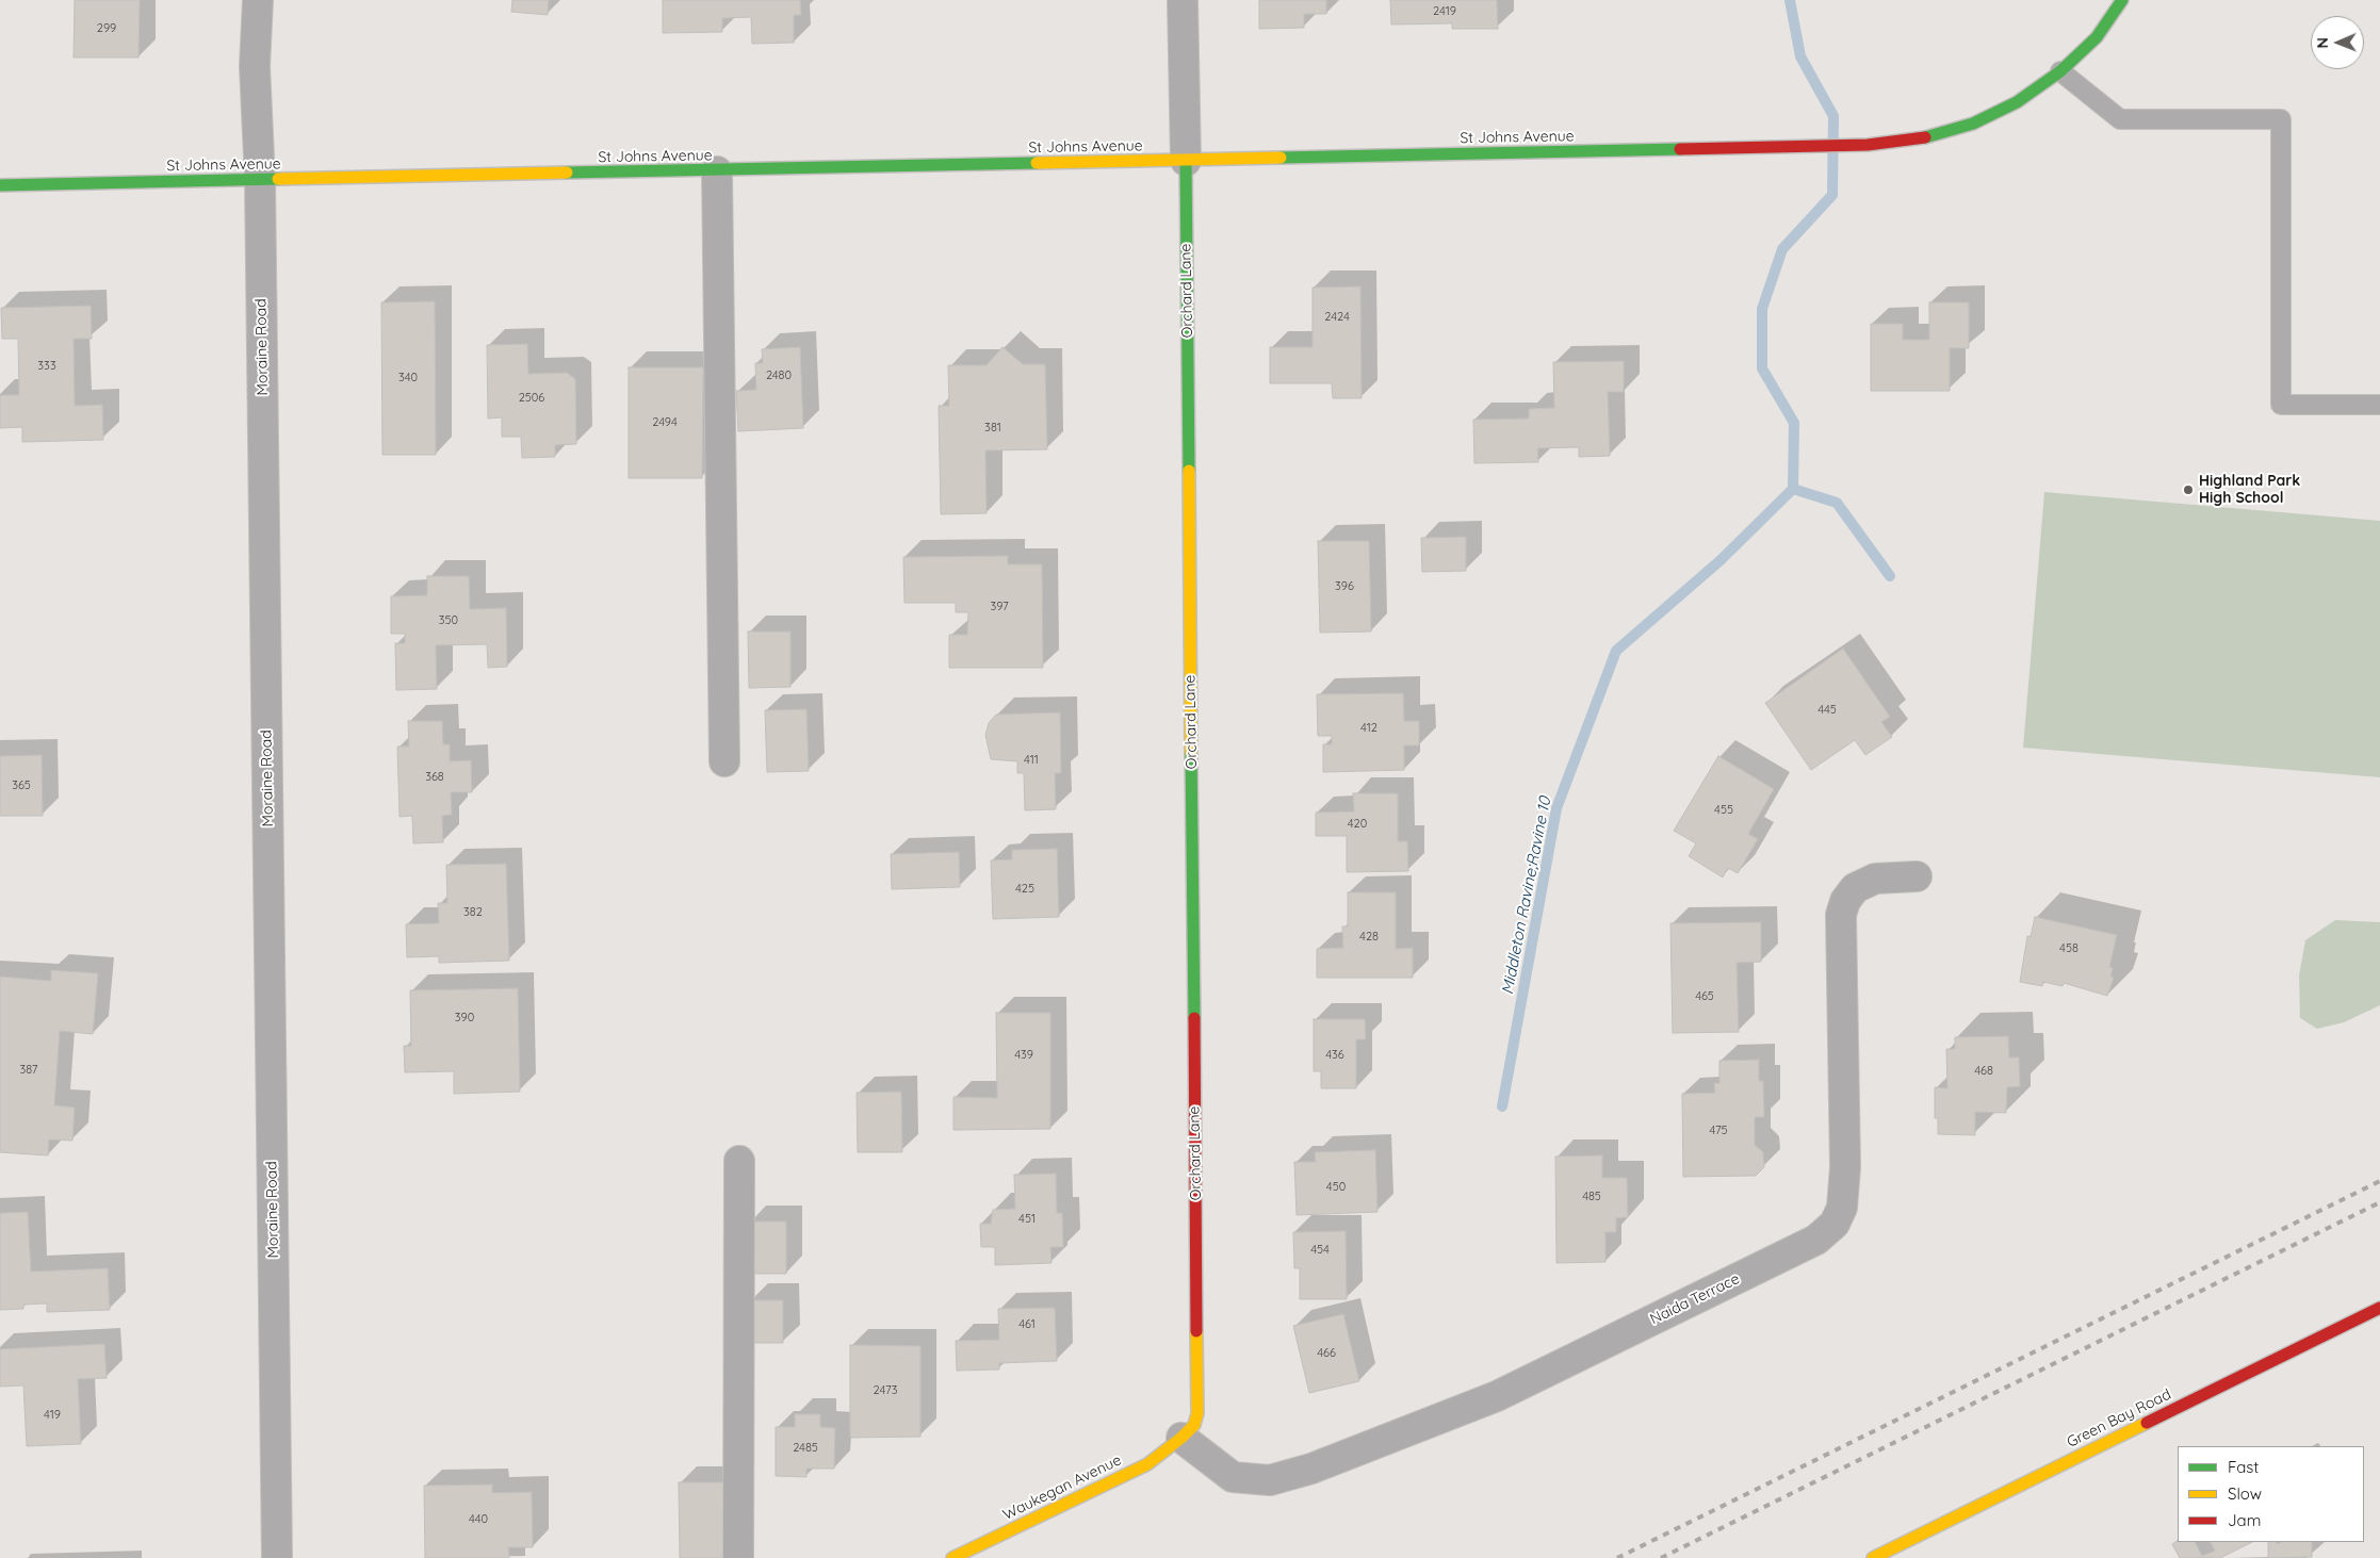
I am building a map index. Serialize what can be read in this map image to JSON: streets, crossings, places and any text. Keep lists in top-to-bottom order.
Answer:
{
  "streets": {
    "street": [
      "St Johns Avenue",
      "Orchard Lane",
      "Moraine Road",
      "Naida Terrace",
      "Green Bay Road",
      "Waukegan Avenue"
    ]
  },
  "crossings": [
    ["St Johns Avenue", "Orchard Lane"],
    ["St Johns Avenue", "Moraine Road"],
    ["Orchard Lane", "Naida Terrace"],
    ["Orchard Lane", "Waukegan Avenue"],
    ["Naida Terrace", "Waukegan Avenue"]
  ],
  "water": ["Middleton Ravine;Ravine 10"],
  "places": ["Highland Park High School"],
  "house_numbers": [
    "2419",
    "299",
    "2424",
    "333",
    "2480",
    "340",
    "2506",
    "2494",
    "381",
    "396",
    "397",
    "350",
    "445",
    "412",
    "411",
    "368",
    "365",
    "455",
    "420",
    "425",
    "382",
    "428",
    "458",
    "465",
    "390",
    "439",
    "436",
    "387",
    "468",
    "475",
    "450",
    "485",
    "451",
    "454",
    "461",
    "466",
    "2473",
    "419",
    "2485",
    "440"
  ],
  "legend": ["Fast", "Slow", "Jam"],
  "north": "left"
}
